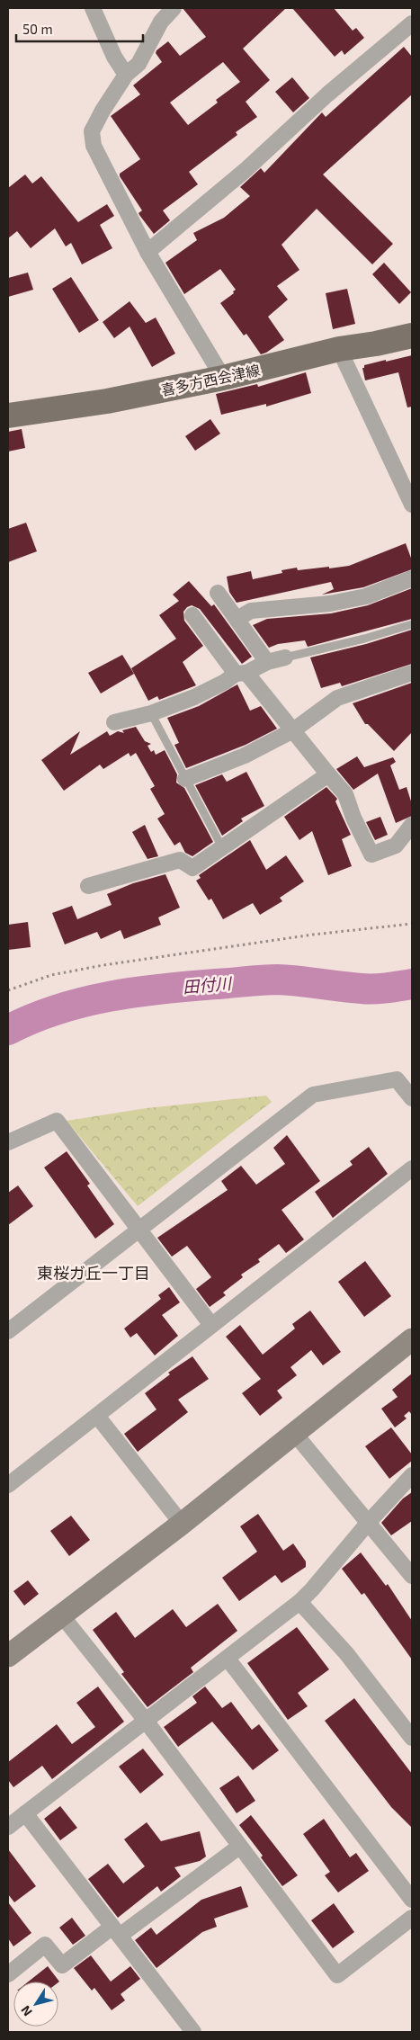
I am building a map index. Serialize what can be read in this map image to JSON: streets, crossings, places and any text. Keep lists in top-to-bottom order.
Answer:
{
  "streets": {
    "main road": ["喜多方西会津線"]
  },
  "districts": ["東桜ガ丘一丁目"],
  "water": ["田付川"],
  "scale_bar": "50 m",
  "north": "bottom left"
}
